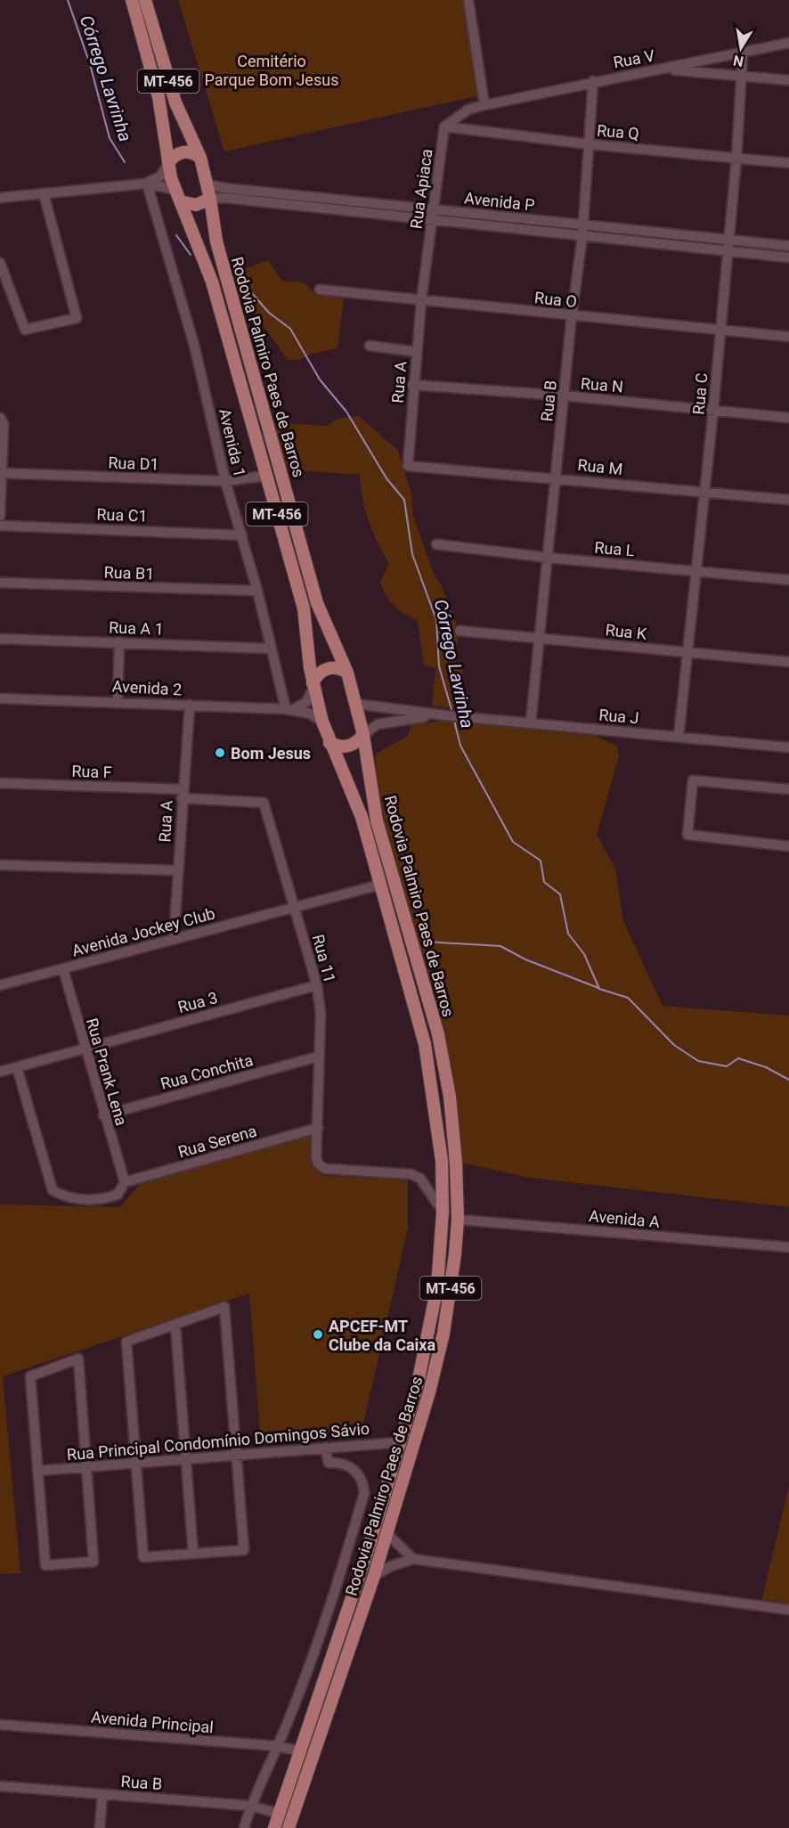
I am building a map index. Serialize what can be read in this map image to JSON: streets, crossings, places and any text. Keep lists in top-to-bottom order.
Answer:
{
  "streets": {
    "main road": ["MT-456", "Rodovia Palmiro Paes de Barros"],
    "street": [
      "Rua V",
      "Rua Q",
      "Rua Apiaca",
      "Avenida P",
      "Rua O",
      "Rua A",
      "Rua N",
      "Rua C",
      "Rua B",
      "Avenida 1",
      "Rua D1",
      "Rua M",
      "Rua C1",
      "Rua L",
      "Rua B1",
      "Rua A 1",
      "Rua K",
      "Avenida 2",
      "Rua J",
      "Rua F",
      "Avenida Jockey Club",
      "Rua 11",
      "Rua 3",
      "Rua Prank Lena",
      "Rua Conchita",
      "Rua Serena",
      "Avenida A",
      "Rua Principal Condomínio Domingos Sávio",
      "Avenida Principal"
    ]
  },
  "crossings": [
    ["Rua V", "Rua C"],
    ["Rua V", "Rua B"],
    ["Rua Q", "Rua Apiaca"],
    ["Rua Q", "Rua C"],
    ["Rua Q", "Rua B"],
    ["Rua Apiaca", "Avenida P"],
    ["Rua Apiaca", "Rua O"],
    ["Rua Apiaca", "Rua A"],
    ["Avenida P", "Rodovia Palmiro Paes de Barros"],
    ["Avenida P", "Rua C"],
    ["Avenida P", "Rua B"],
    ["Rua O", "Rua A"],
    ["Rua O", "Rua C"],
    ["Rua O", "Rua B"],
    ["Rodovia Palmiro Paes de Barros", "Rua B"],
    ["Rodovia Palmiro Paes de Barros", "Rua D1"],
    ["Rodovia Palmiro Paes de Barros", "Avenida 2"],
    ["Rodovia Palmiro Paes de Barros", "Rua J"],
    ["Rodovia Palmiro Paes de Barros", "Rua 11"],
    ["Rodovia Palmiro Paes de Barros", "Avenida A"],
    ["Rodovia Palmiro Paes de Barros", "Rua Principal Condomínio Domingos Sávio"],
    ["Rodovia Palmiro Paes de Barros", "Avenida Principal"],
    ["Rua A", "Rua N"],
    ["Rua A", "Rua M"],
    ["Rua A", "Avenida 2"],
    ["Rua A", "Rua F"],
    ["Rua A", "Avenida Jockey Club"],
    ["Rua N", "Rua C"],
    ["Rua N", "Rua B"],
    ["Rua C", "Rua M"],
    ["Rua C", "Rua L"],
    ["Rua C", "Rua K"],
    ["Rua C", "Rua J"],
    ["Rua B", "Rua M"],
    ["Rua B", "Rua L"],
    ["Rua B", "Rua K"],
    ["Rua B", "Rua J"],
    ["Avenida 1", "Rua D1"],
    ["Avenida 1", "Rua C1"],
    ["Avenida 1", "Rua B1"],
    ["Avenida 1", "Rua A 1"],
    ["Avenida 1", "Avenida 2"],
    ["Rua F", "Rua 11"],
    ["Avenida Jockey Club", "Rua 11"],
    ["Avenida Jockey Club", "Rua Prank Lena"],
    ["Rua 11", "Rua 3"],
    ["Rua 11", "Rua Conchita"],
    ["Rua 11", "Rua Serena"],
    ["Rua 3", "Rua Prank Lena"],
    ["Rua Prank Lena", "Rua Conchita"],
    ["Rua Prank Lena", "Rua Serena"]
  ],
  "water": ["Córrego Lavrinha"],
  "parks": ["Cemitério Parque Bom Jesus"],
  "places": ["Bom Jesus", "APCEF-MT Clube da Caixa"],
  "north": "bottom"
}
